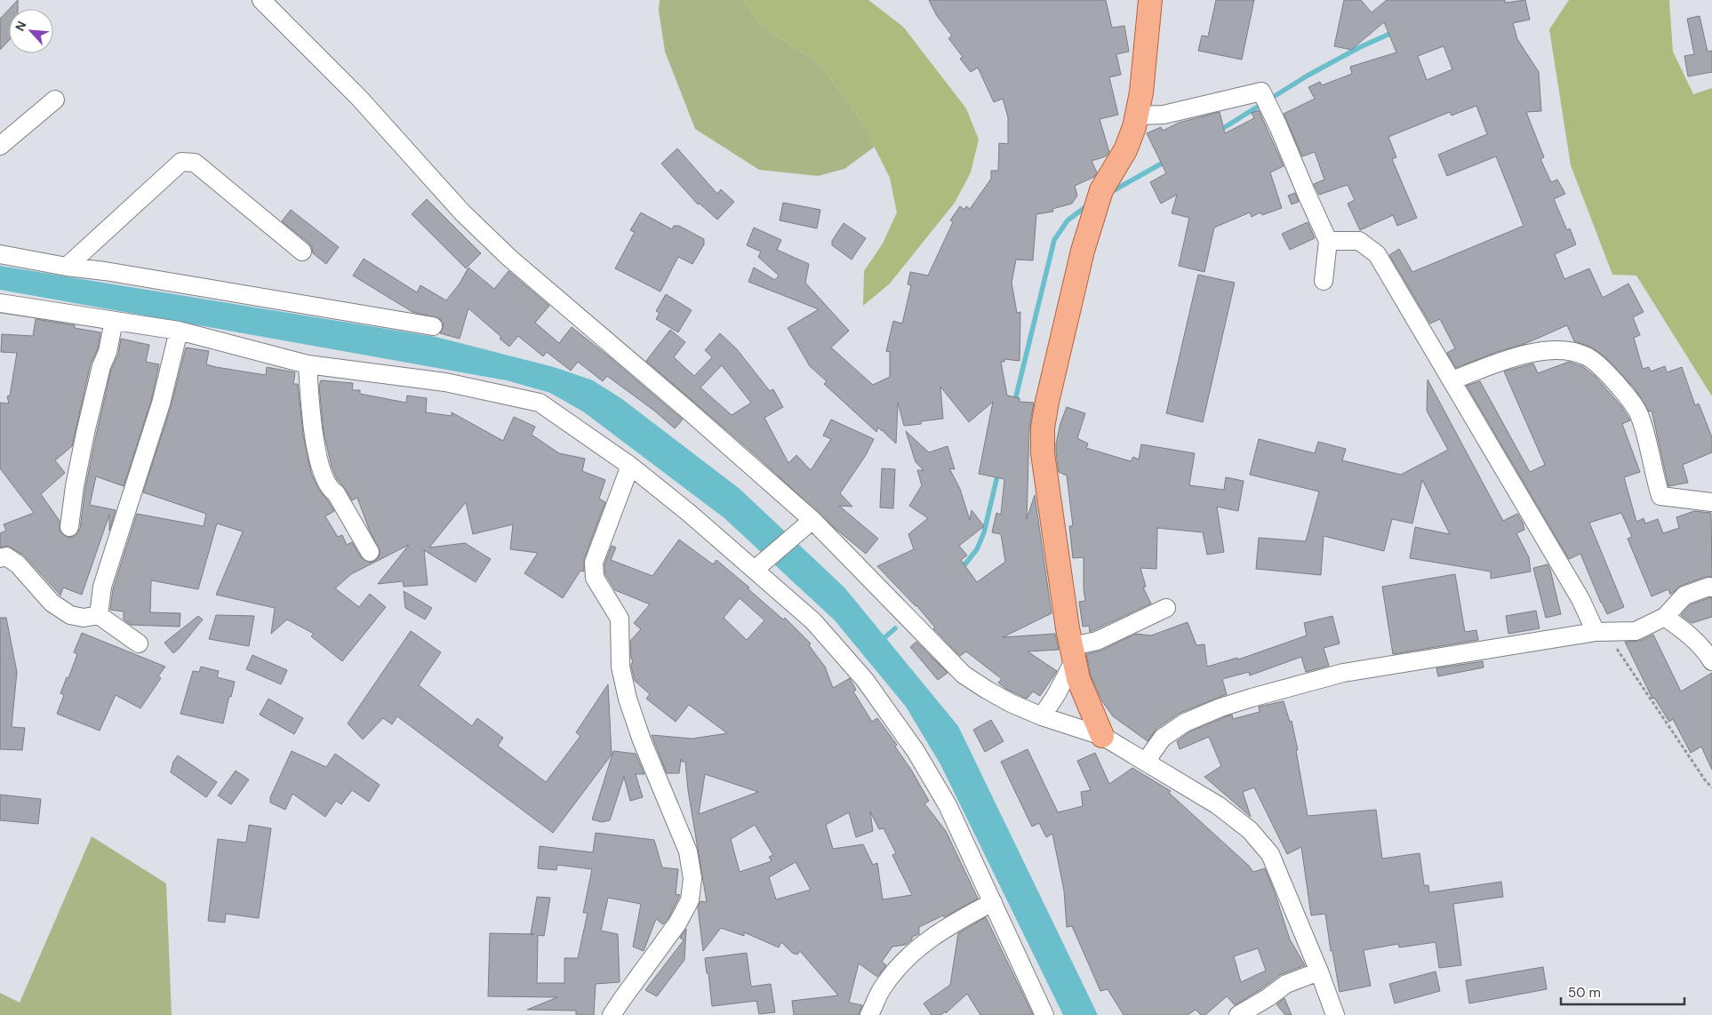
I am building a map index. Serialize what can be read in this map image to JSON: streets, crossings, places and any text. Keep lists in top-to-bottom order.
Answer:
{
  "scale_bar": "50 m",
  "north": "top left"
}
